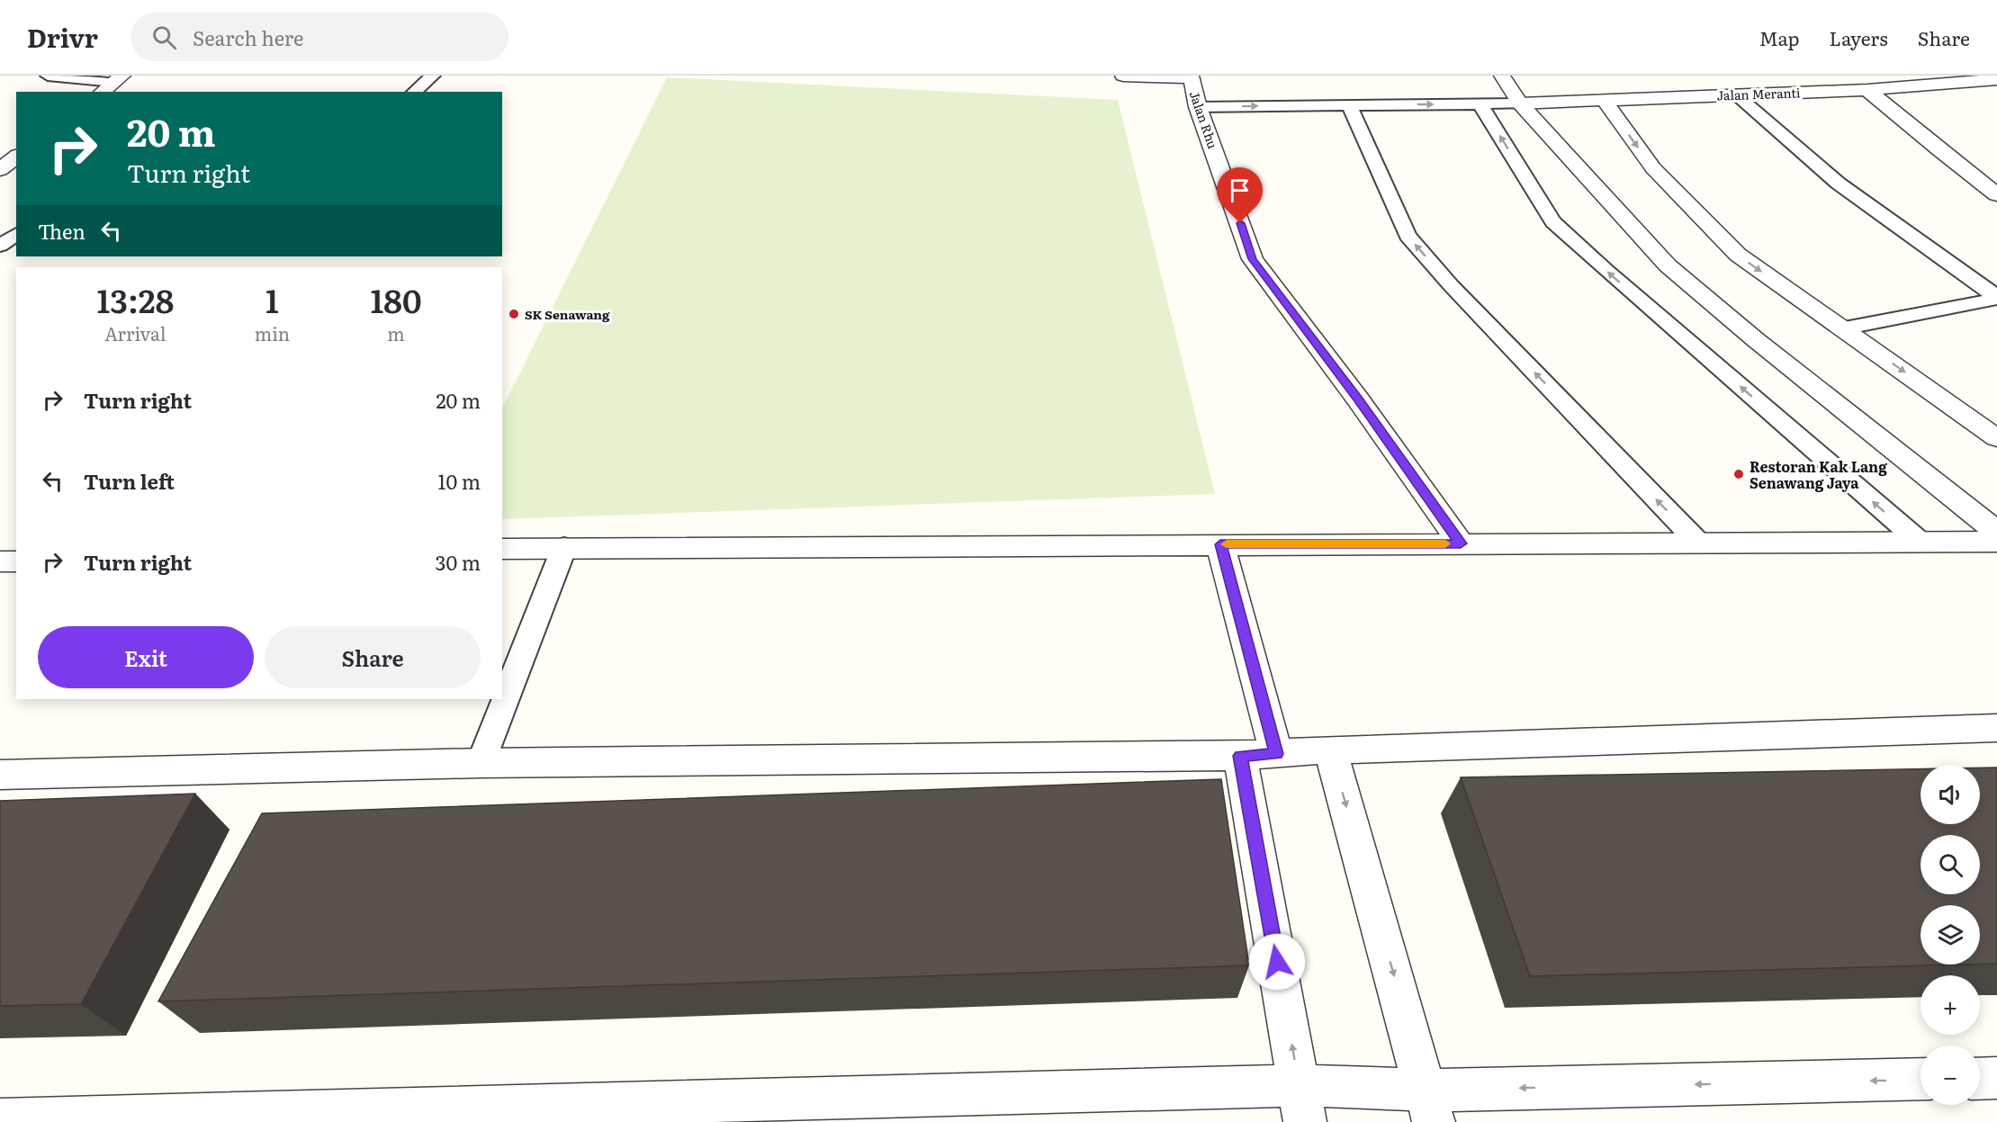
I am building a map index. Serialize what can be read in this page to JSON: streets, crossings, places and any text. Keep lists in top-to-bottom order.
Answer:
{
  "streets": {
    "street": ["Jalan Meranti", "Jalan Rhu"]
  },
  "places": ["SK Senawang", "Restoran Kak Lang Senawang Jaya"],
  "page": {
    "header": "Drivr",
    "search": "Search here",
    "nav": ["Map", "Layers", "Share"],
    "turn": ["20 m", "Turn right"],
    "then": "Then",
    "eta": [
      "13:28",
      "Arrival",
      "1",
      "min",
      "180",
      "m"
    ],
    "list": [
      {
        "name": "Turn right",
        "value": "20 m"
      },
      {
        "name": "Turn left",
        "value": "10 m"
      },
      {
        "name": "Turn right",
        "value": "30 m"
      }
    ],
    "buttons": ["Exit", "Share"],
    "map_buttons": ["+", "−"]
  }
}
